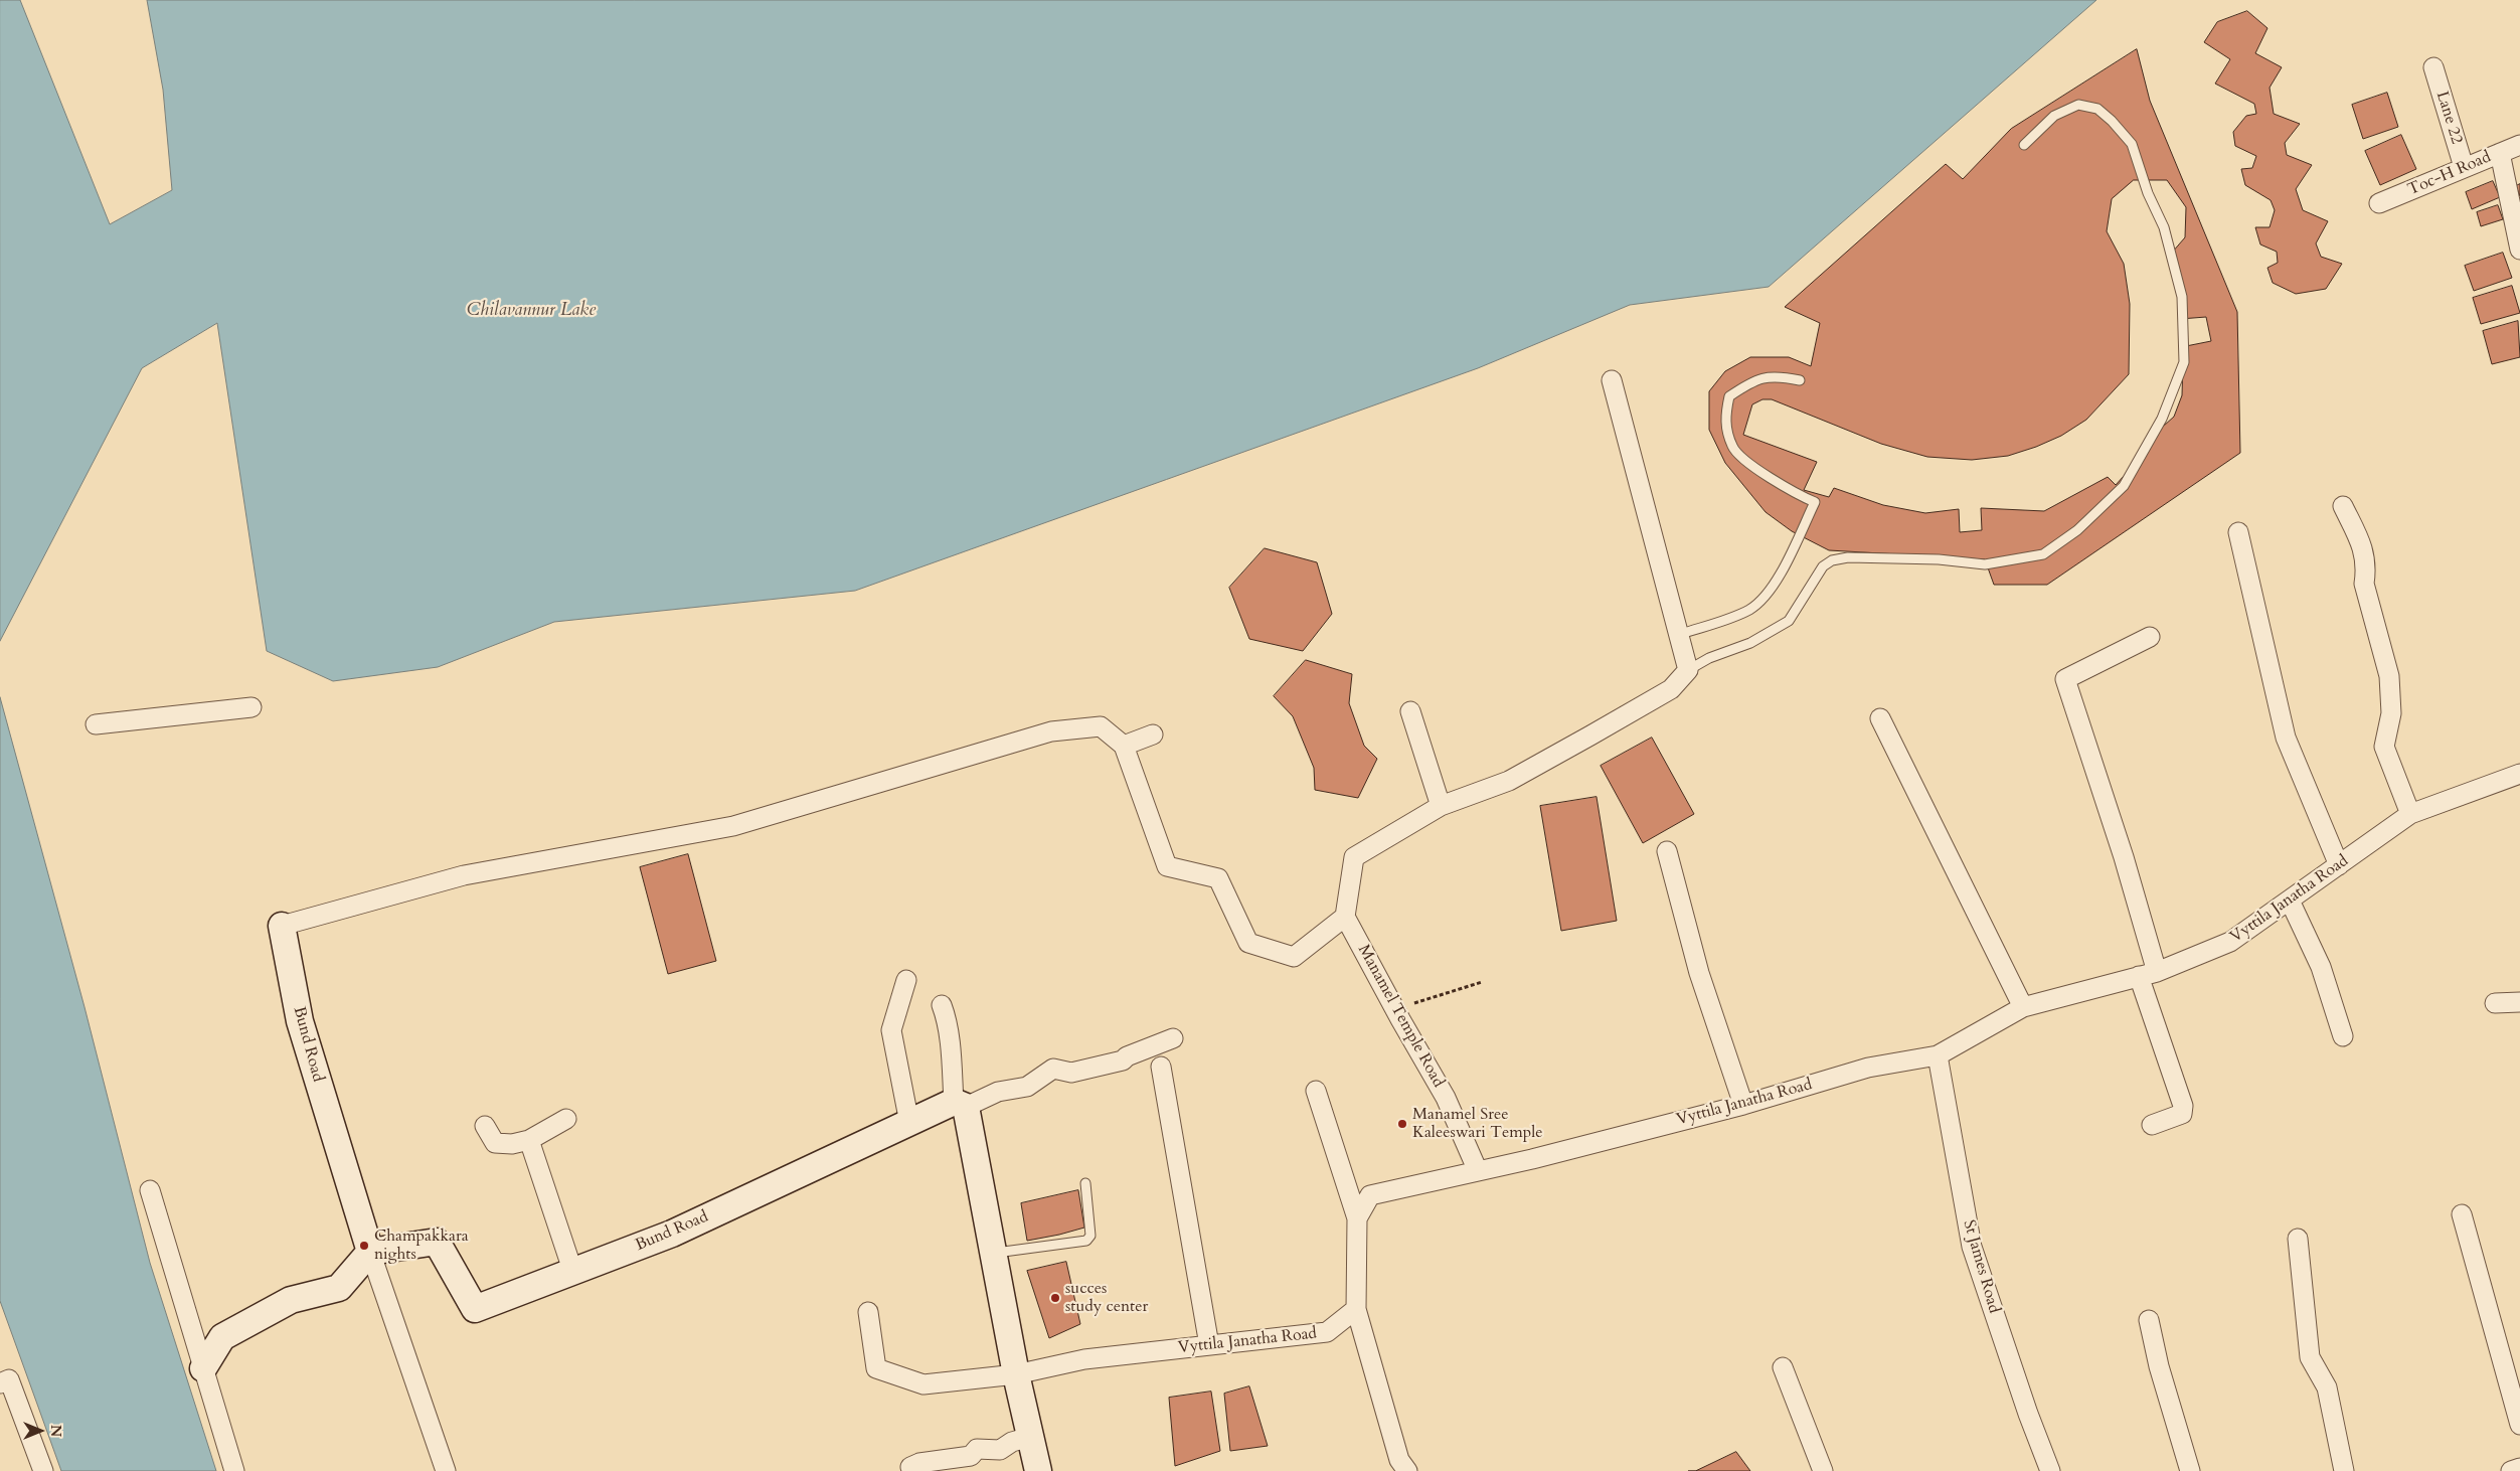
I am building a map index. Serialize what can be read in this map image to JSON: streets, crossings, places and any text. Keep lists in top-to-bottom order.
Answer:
{
  "streets": {
    "street": [
      "Lane 22",
      "Toc-H Road",
      "Vyttila Janatha Road",
      "Manamel Temple Road",
      "Bund Road",
      "St James Road"
    ]
  },
  "crossings": [
    ["Lane 22", "Toc-H Road"],
    ["Vyttila Janatha Road", "Manamel Temple Road"],
    ["Vyttila Janatha Road", "St James Road"]
  ],
  "water": ["Chilavannur Lake"],
  "places": ["Manamel Sree Kaleeswari Temple", "Champakkara nights", "succes study center"],
  "north": "right"
}
